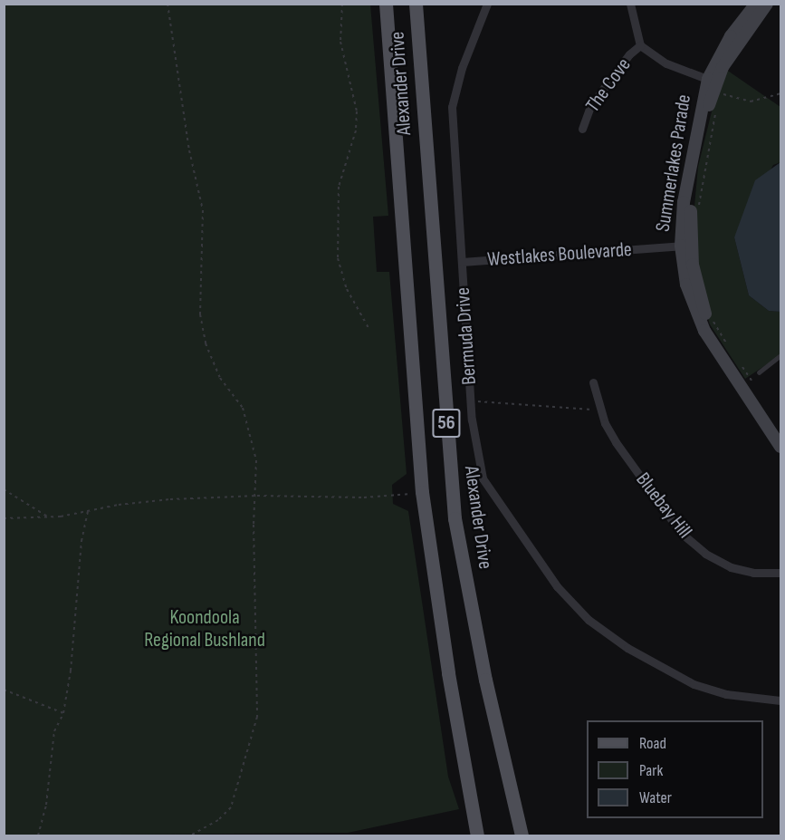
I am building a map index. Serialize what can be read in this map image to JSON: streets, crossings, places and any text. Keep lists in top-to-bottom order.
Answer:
{
  "streets": {
    "main road": ["Alexander Drive", "56"],
    "street": [
      "The Cove",
      "Summerlakes Parade",
      "Westlakes Boulevarde",
      "Bermuda Drive",
      "Bluebay Hill"
    ]
  },
  "crossings": [
    ["Summerlakes Parade", "Westlakes Boulevarde"],
    ["Westlakes Boulevarde", "Bermuda Drive"]
  ],
  "parks": ["Koondoola Regional Bushland"],
  "legend": ["Road", "Park", "Water"]
}
